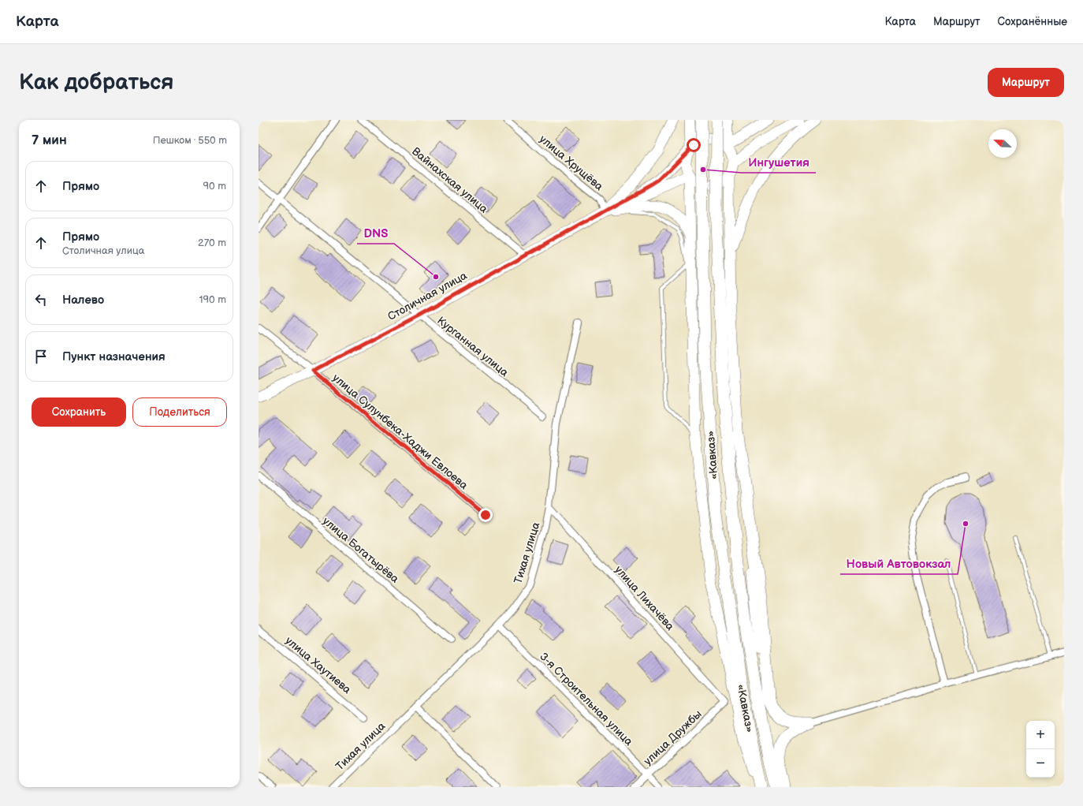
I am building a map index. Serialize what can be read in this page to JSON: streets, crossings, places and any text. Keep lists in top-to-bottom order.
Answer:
{
  "streets": {
    "highway": ["«Кавказ»"],
    "main road": ["Столичная улица"],
    "street": [
      "улица Хрущёва",
      "Вайнахская улица",
      "Курганная улица",
      "улица Сулунбека-Хаджи Евлоева",
      "улица Богатырёва",
      "Тихая улица",
      "улица Лихачёва",
      "улица Хаутиева",
      "3-я Строительная улица",
      "улица Дружбы"
    ]
  },
  "crossings": [
    ["улица Хрущёва", "Столичная улица"],
    ["Вайнахская улица", "Столичная улица"],
    ["Столичная улица", "Курганная улица"],
    ["Столичная улица", "улица Сулунбека-Хаджи Евлоева"],
    ["Тихая улица", "улица Лихачёва"],
    ["Тихая улица", "3-я Строительная улица"],
    ["улица Лихачёва", "улица Дружбы"],
    ["3-я Строительная улица", "улица Дружбы"]
  ],
  "places": ["Ингушетия", "DNS", "Новый Автовокзал"],
  "north": "top left",
  "page": {
    "header": "Карта",
    "nav": ["Карта", "Маршрут", "Сохранённые"],
    "buttons": [
      "Маршрут",
      ["Сохранить", "Поделиться"]
    ],
    "title": "Как добраться",
    "heading": ["7 мин", "Пешком · 550 m"],
    "list": [
      ["Прямо", "90 m"],
      ["Прямо", "Столичная улица", "270 m"],
      ["Налево", "190 m"],
      "Пункт назначения"
    ],
    "map_buttons": ["+", "−"]
  }
}
